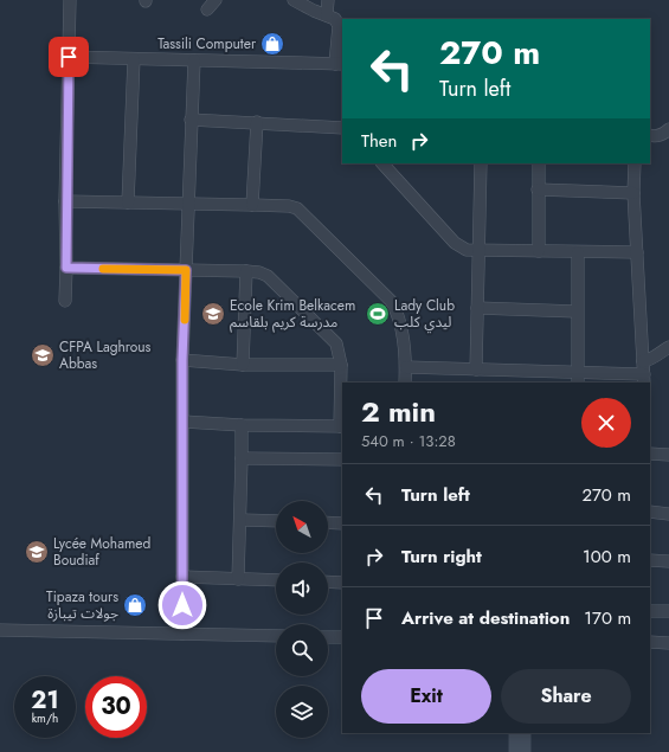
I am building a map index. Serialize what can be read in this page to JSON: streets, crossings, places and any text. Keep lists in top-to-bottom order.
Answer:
{
  "places": {
    "shop": ["Tassili Computer", "Tipaza tours جولات تيبازة"],
    "school or university": ["Ecole Krim Belkacem مدرسة كريم بلقاسم", "CFPA Laghrous Abbas", "Lycée Mohamed Boudiaf"],
    "sports": ["Lady Club ليدي كلب"]
  },
  "north": "top left",
  "page": {
    "turn": ["270 m", "Turn left"],
    "then": "Then",
    "heading": ["2 min", "540 m · 13:28"],
    "list": [
      {
        "name": "Turn left",
        "value": "270 m"
      },
      {
        "name": "Turn right",
        "value": "100 m"
      },
      {
        "name": "Arrive at destination",
        "value": "170 m"
      }
    ],
    "buttons": ["Exit", "Share"],
    "speed": "21 km/h",
    "limit": "30"
  }
}
